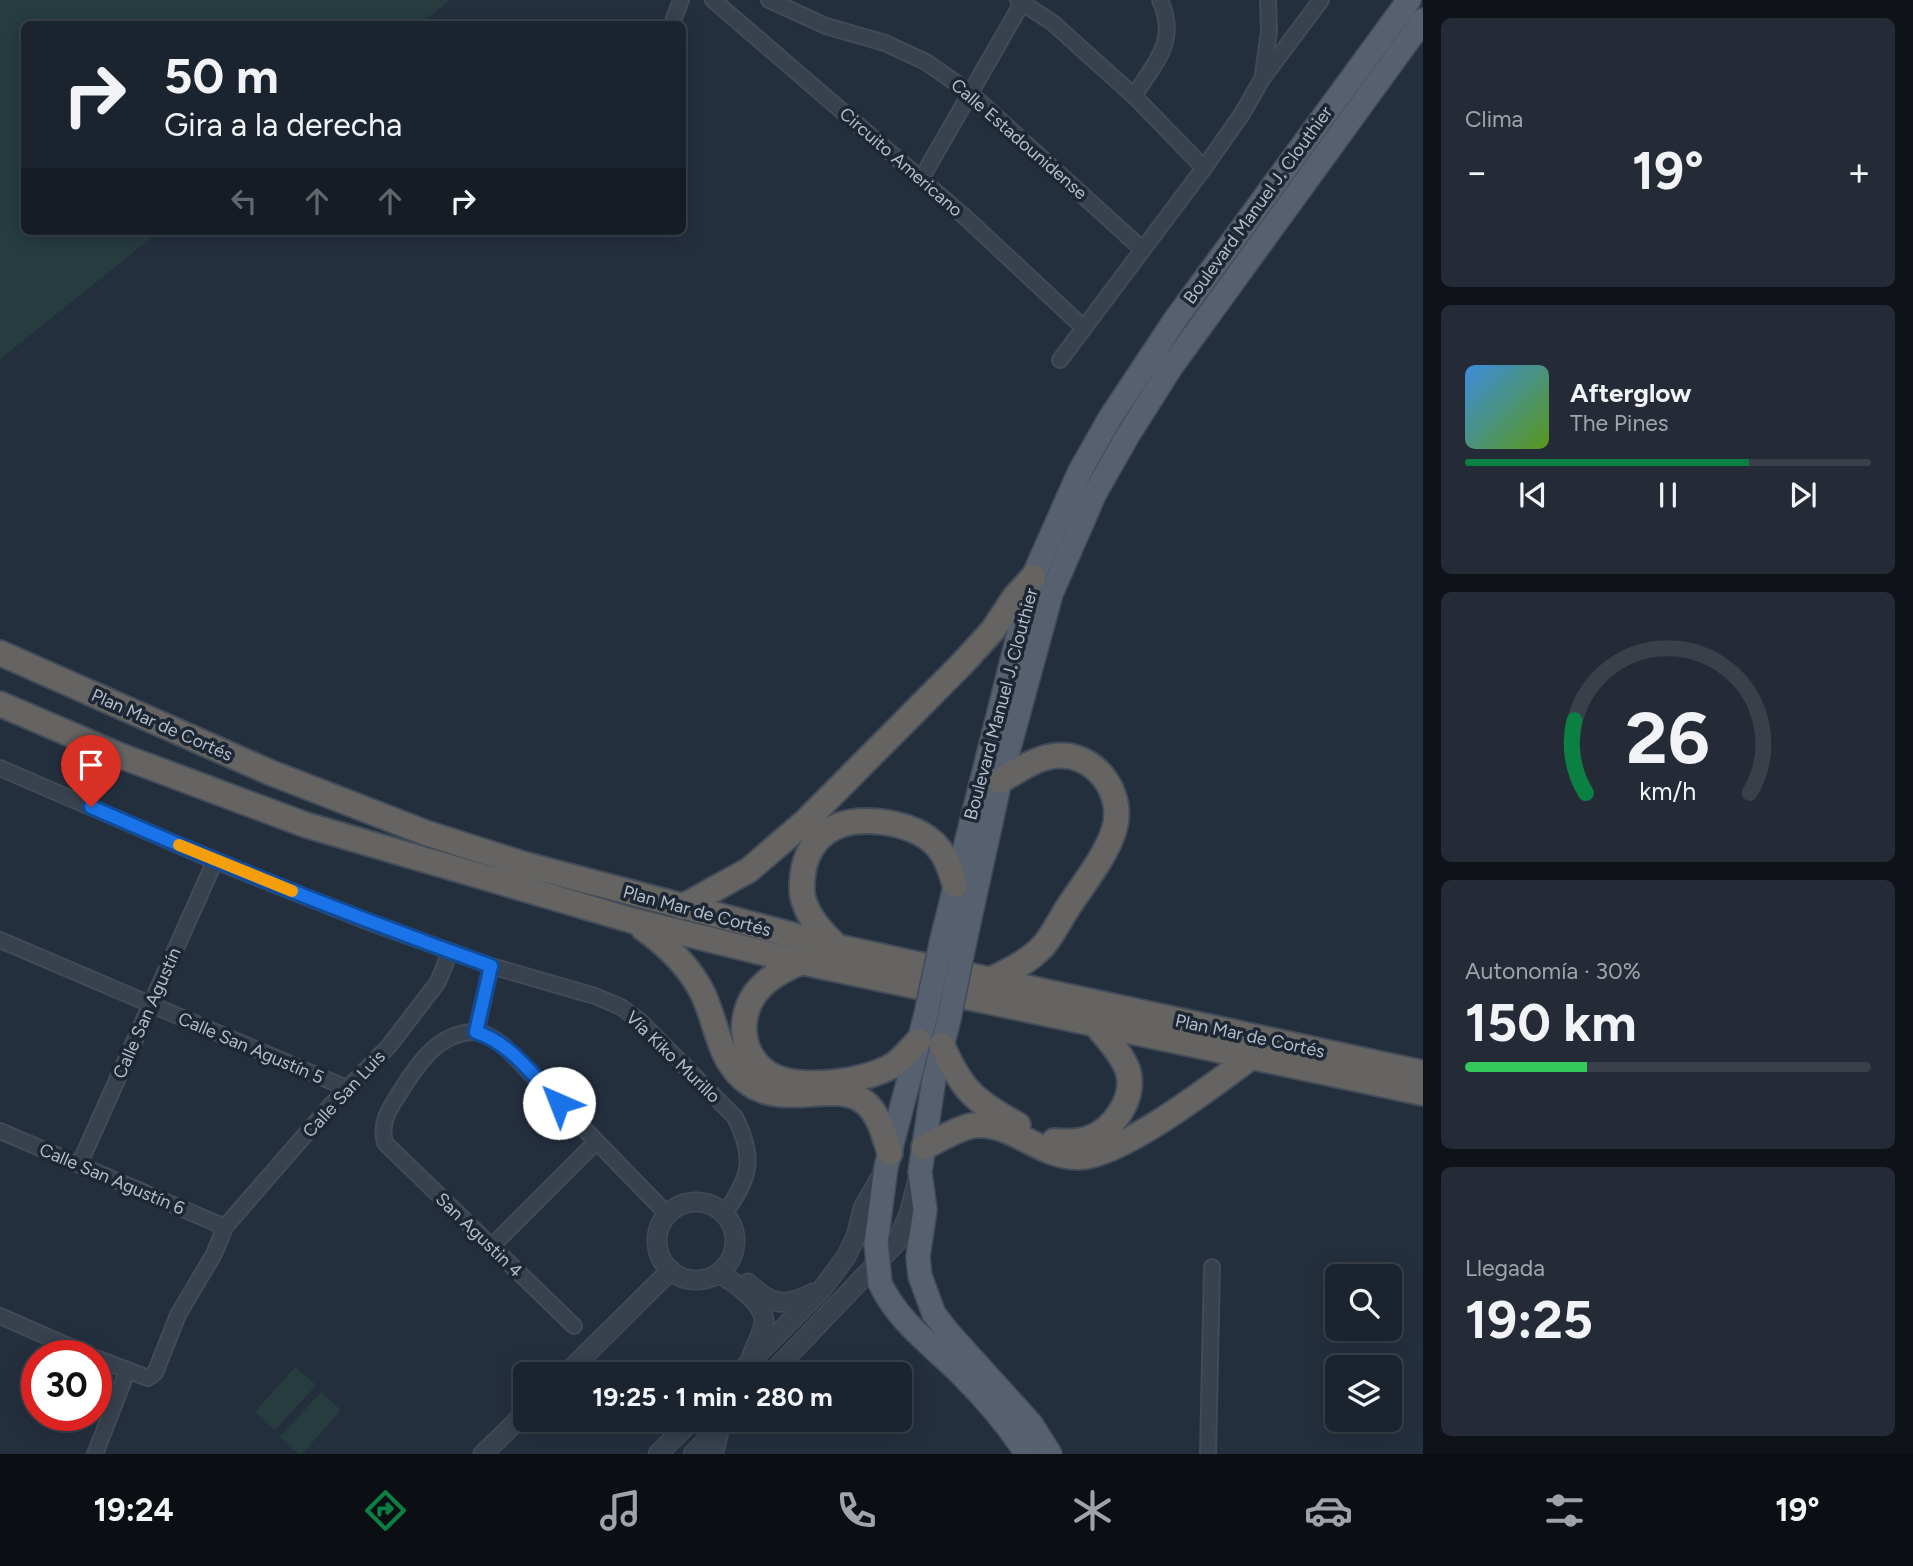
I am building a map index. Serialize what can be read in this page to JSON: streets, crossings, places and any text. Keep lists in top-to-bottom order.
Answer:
{
  "streets": {
    "highway": ["Plan Mar de Cortés"],
    "main road": ["Boulevard Manuel J. Clouthier"],
    "street": [
      "Calle Estadounidense",
      "Circuito Americano",
      "Calle San Agustín",
      "Calle San Agustín 5",
      "Vía Kiko Murillo",
      "Calle San Luis",
      "Calle San Agustín 6",
      "San Agustin 4"
    ]
  },
  "crossings": [
    ["Calle San Agustín", "Calle San Agustín 5"],
    ["Calle San Agustín", "Vía Kiko Murillo"],
    ["Calle San Agustín", "Calle San Agustín 6"],
    ["Calle San Agustín 5", "Calle San Luis"],
    ["Vía Kiko Murillo", "Calle San Luis"],
    ["Calle San Luis", "Calle San Agustín 6"]
  ],
  "page": {
    "tile": [
      "Clima",
      ["Autonomía · 30%", "150 km"],
      ["Llegada", "19:25"]
    ],
    "turn": ["50 m", "Gira a la derecha"],
    "heat": ["−", "19°", "+"],
    "song": ["Afterglow", "The Pines"],
    "limit": "30",
    "trip": "19:25 · 1 min · 280 m",
    "tabs": ["19:24", "19°"],
    "gauge": ["26", "km/h"]
  }
}
